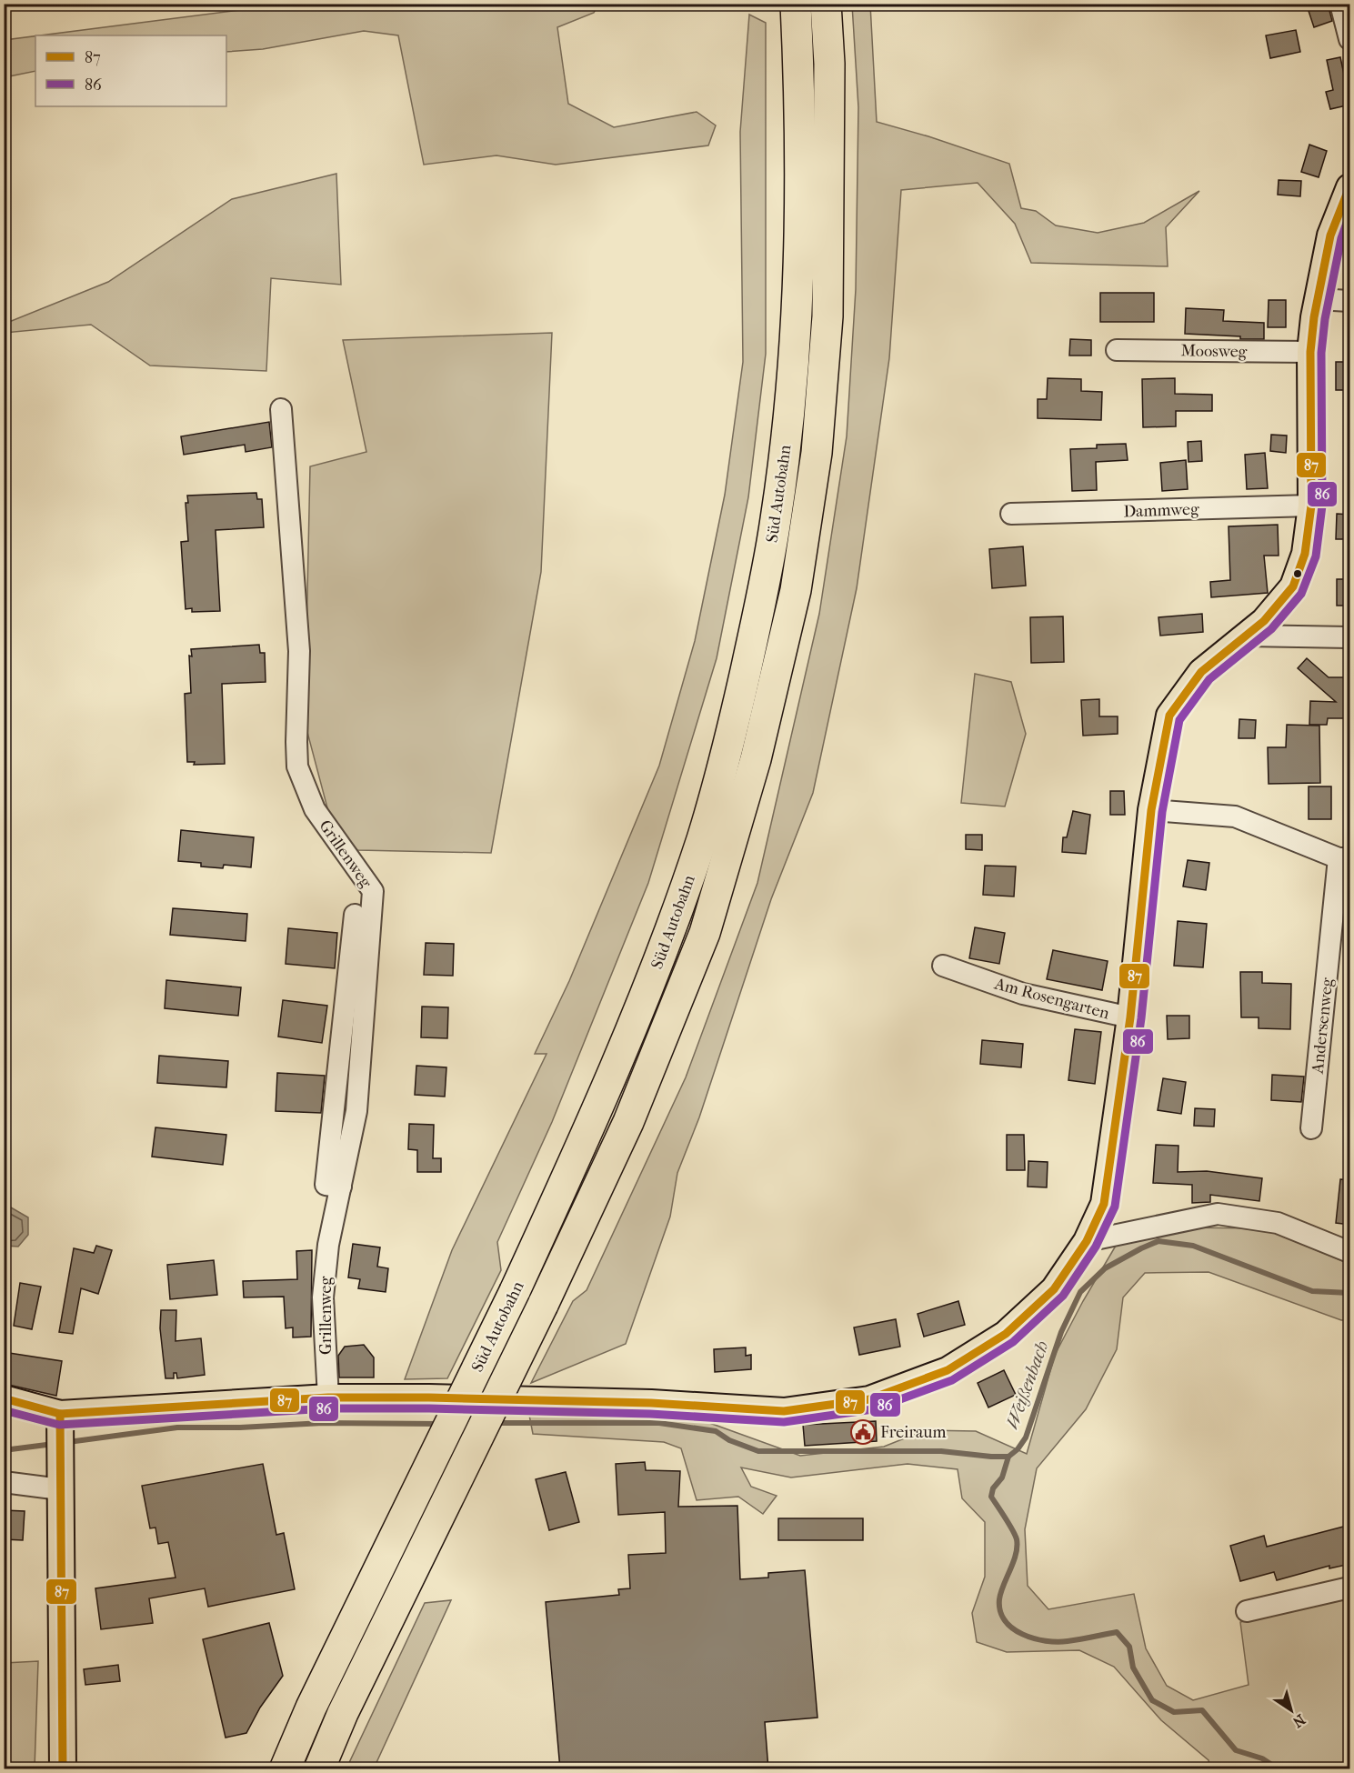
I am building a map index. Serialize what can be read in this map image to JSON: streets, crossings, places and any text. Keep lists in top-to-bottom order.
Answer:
{
  "streets": {
    "highway": ["Süd Autobahn"],
    "street": [
      "Moosweg",
      "Dammweg",
      "Grillenweg",
      "Am Rosengarten",
      "Andersenweg"
    ]
  },
  "water": ["Weißenbach"],
  "places": {
    "public building": ["Freiraum"]
  },
  "lines": ["transit line 87", "transit line 86"],
  "legend": ["87", "86"],
  "north": "bottom right"
}
